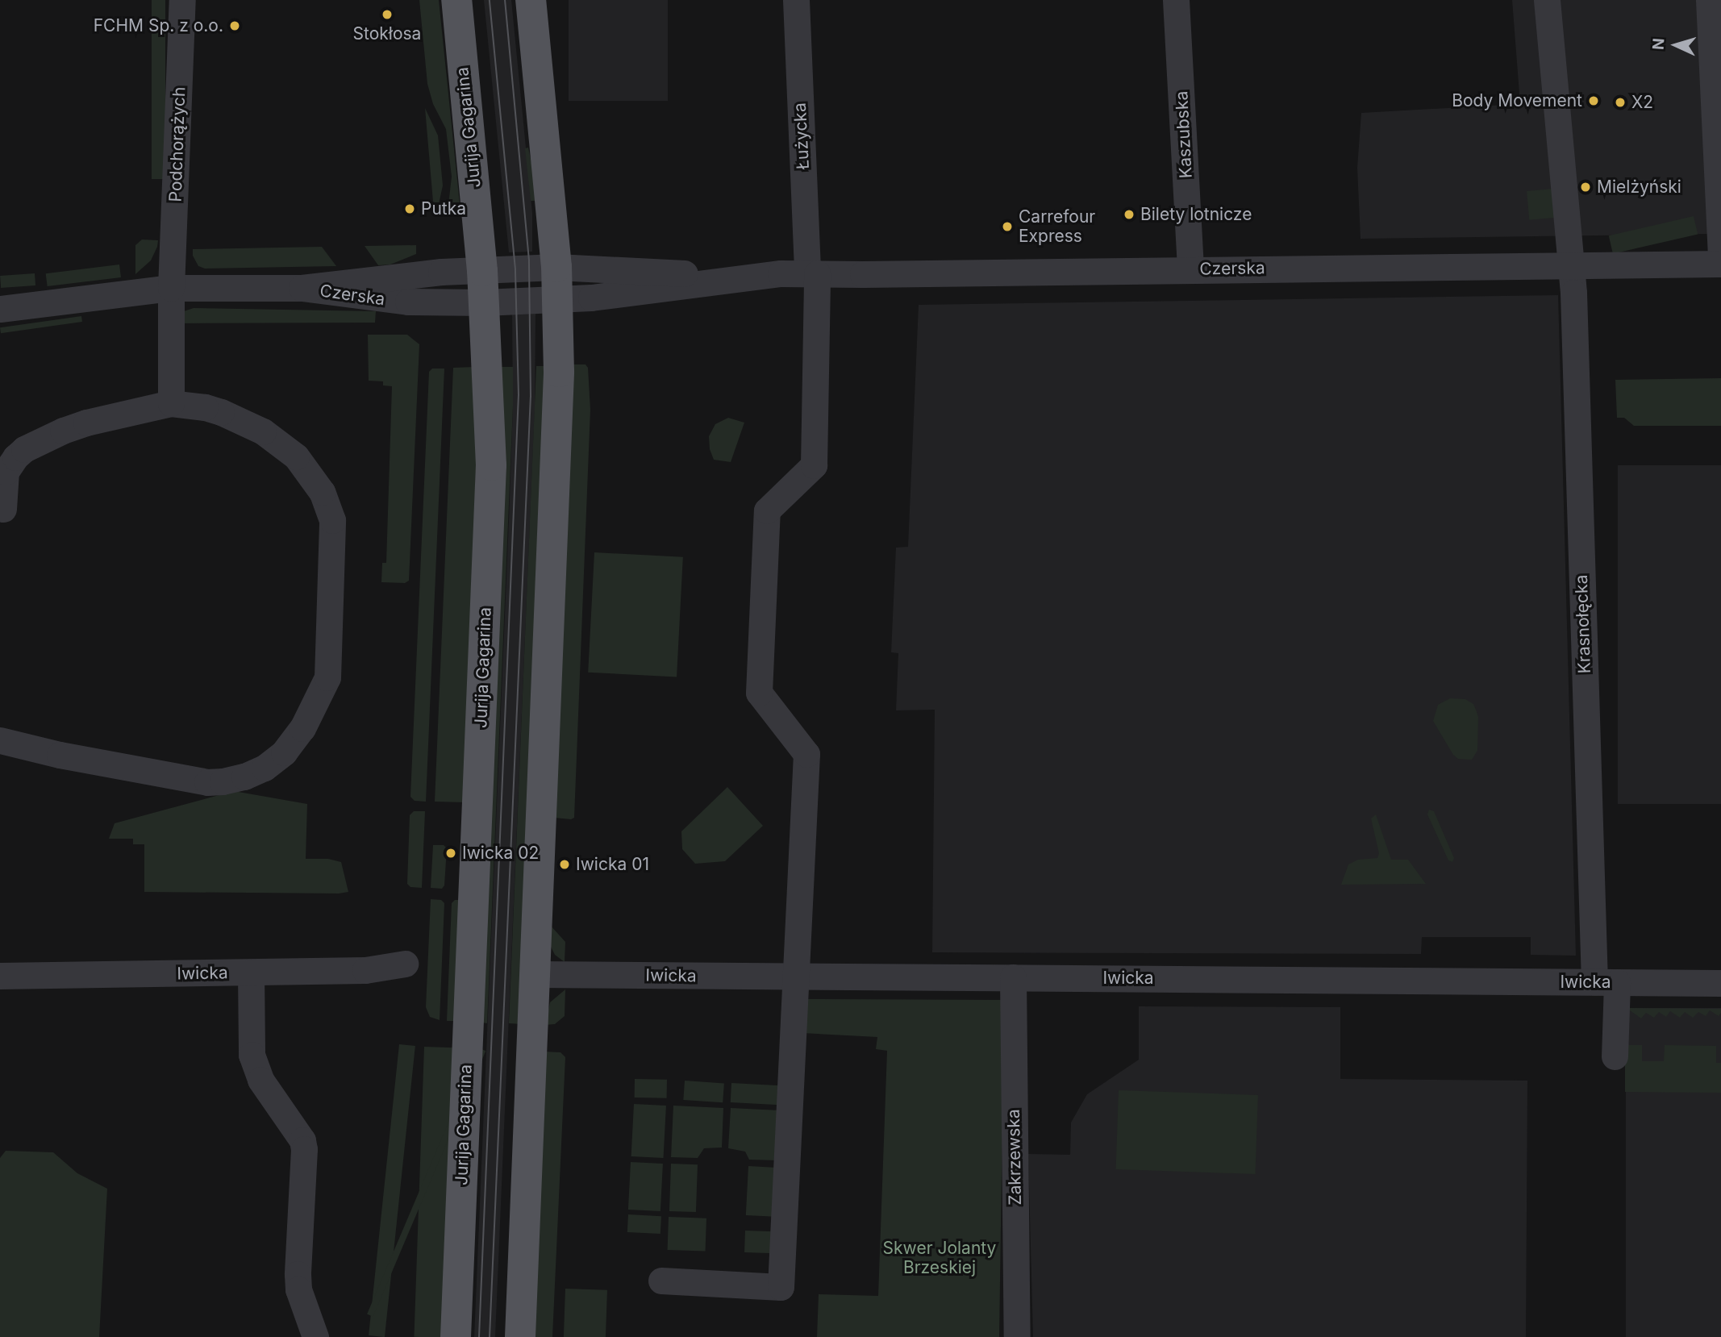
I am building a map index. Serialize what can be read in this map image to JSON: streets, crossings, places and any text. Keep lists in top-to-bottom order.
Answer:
{
  "streets": {
    "main road": ["Jurija Gagarina"],
    "street": [
      "Kaszubska",
      "Łużycka",
      "Podchorążych",
      "Czerska",
      "Krasnołęcka",
      "Iwicka",
      "Zakrzewska"
    ]
  },
  "crossings": [
    ["Jurija Gagarina", "Czerska"],
    ["Kaszubska", "Czerska"],
    ["Łużycka", "Czerska"],
    ["Łużycka", "Iwicka"],
    ["Czerska", "Krasnołęcka"],
    ["Krasnołęcka", "Iwicka"],
    ["Iwicka", "Zakrzewska"]
  ],
  "parks": ["Skwer Jolanty Brzeskiej"],
  "places": [
    "Stokłosa",
    "FCHM Sp. z o.o.",
    "Body Movement",
    "X2",
    "Mielżyński",
    "Putka",
    "Bilety lotnicze",
    "Carrefour Express",
    "Iwicka 02",
    "Iwicka 01"
  ],
  "north": "left"
}
